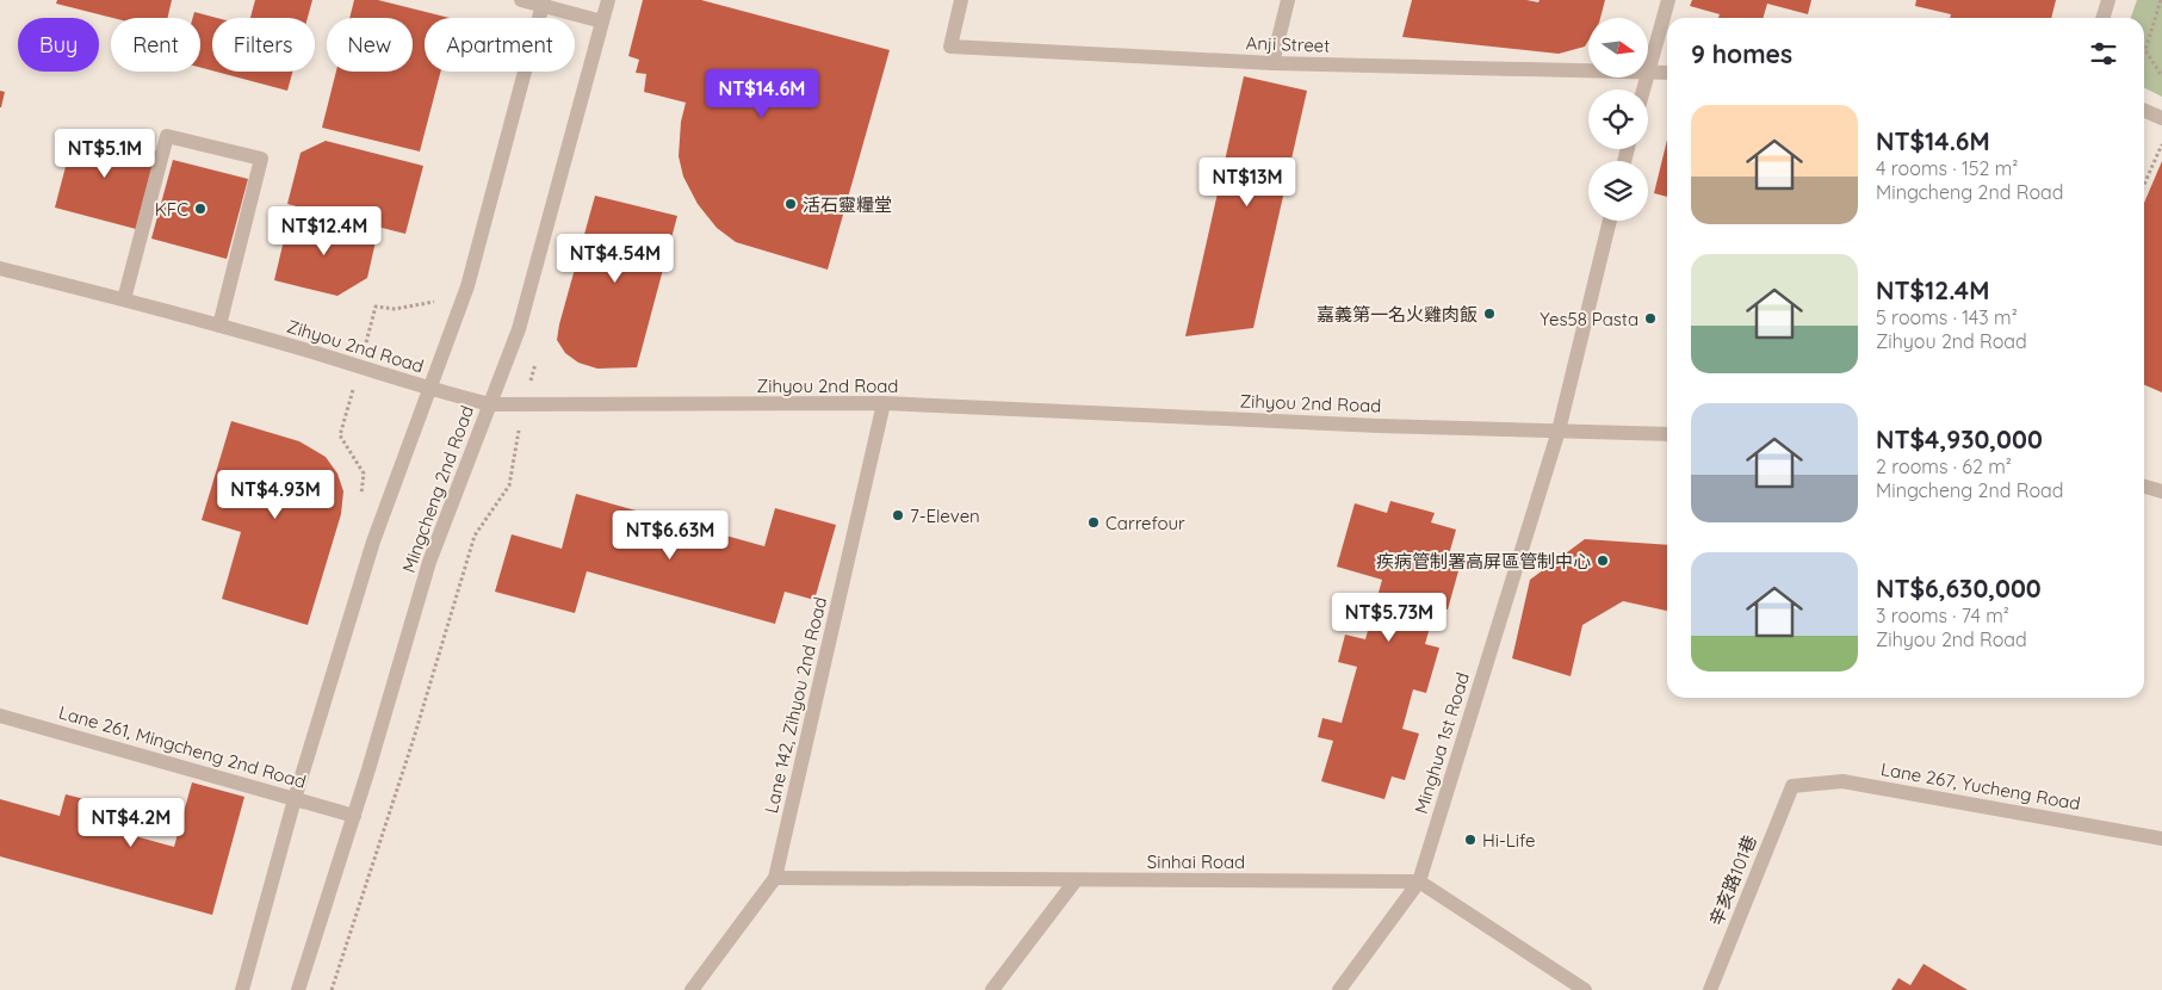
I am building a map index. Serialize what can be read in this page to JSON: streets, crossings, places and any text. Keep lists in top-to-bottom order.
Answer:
{
  "streets": {
    "street": [
      "Anji Street",
      "Zihyou 2nd Road",
      "Mingcheng 2nd Road",
      "Lane 142, Zihyou 2nd Road",
      "Minghua 1st Road",
      "Lane 261, Mingcheng 2nd Road",
      "Lane 267, Yucheng Road",
      "Sinhai Road",
      "辛亥路101巷"
    ]
  },
  "crossings": [
    ["Zihyou 2nd Road", "Mingcheng 2nd Road"],
    ["Zihyou 2nd Road", "Lane 142, Zihyou 2nd Road"],
    ["Zihyou 2nd Road", "Minghua 1st Road"],
    ["Mingcheng 2nd Road", "Lane 261, Mingcheng 2nd Road"],
    ["Lane 142, Zihyou 2nd Road", "Sinhai Road"],
    ["Minghua 1st Road", "Sinhai Road"],
    ["Lane 267, Yucheng Road", "辛亥路101巷"]
  ],
  "places": [
    "活石靈糧堂",
    "KFC",
    "嘉義第一名火雞肉飯",
    "Yes58 Pasta",
    "7-Eleven",
    "Carrefour",
    "疾病管制署高屏區管制中心",
    "Hi-Life"
  ],
  "north": "right",
  "page": {
    "chip": [
      "Buy",
      "Rent",
      "Filters",
      "New",
      "Apartment"
    ],
    "heading": "9 homes",
    "price": [
      "NT$14.6M",
      "NT$5.1M",
      "NT$13M",
      "NT$12.4M",
      "NT$4.54M",
      "NT$4.93M",
      "NT$6.63M",
      "NT$5.73M",
      "NT$4.2M"
    ],
    "list": [
      {
        "name": "NT$14.6M",
        "note": "4 rooms · 152 m² · Mingcheng 2nd Road"
      },
      {
        "name": "NT$12.4M",
        "note": "5 rooms · 143 m² · Zihyou 2nd Road"
      },
      {
        "name": "NT$4,930,000",
        "note": "2 rooms · 62 m² · Mingcheng 2nd Road"
      },
      {
        "name": "NT$6,630,000",
        "note": "3 rooms · 74 m² · Zihyou 2nd Road"
      }
    ]
  }
}
